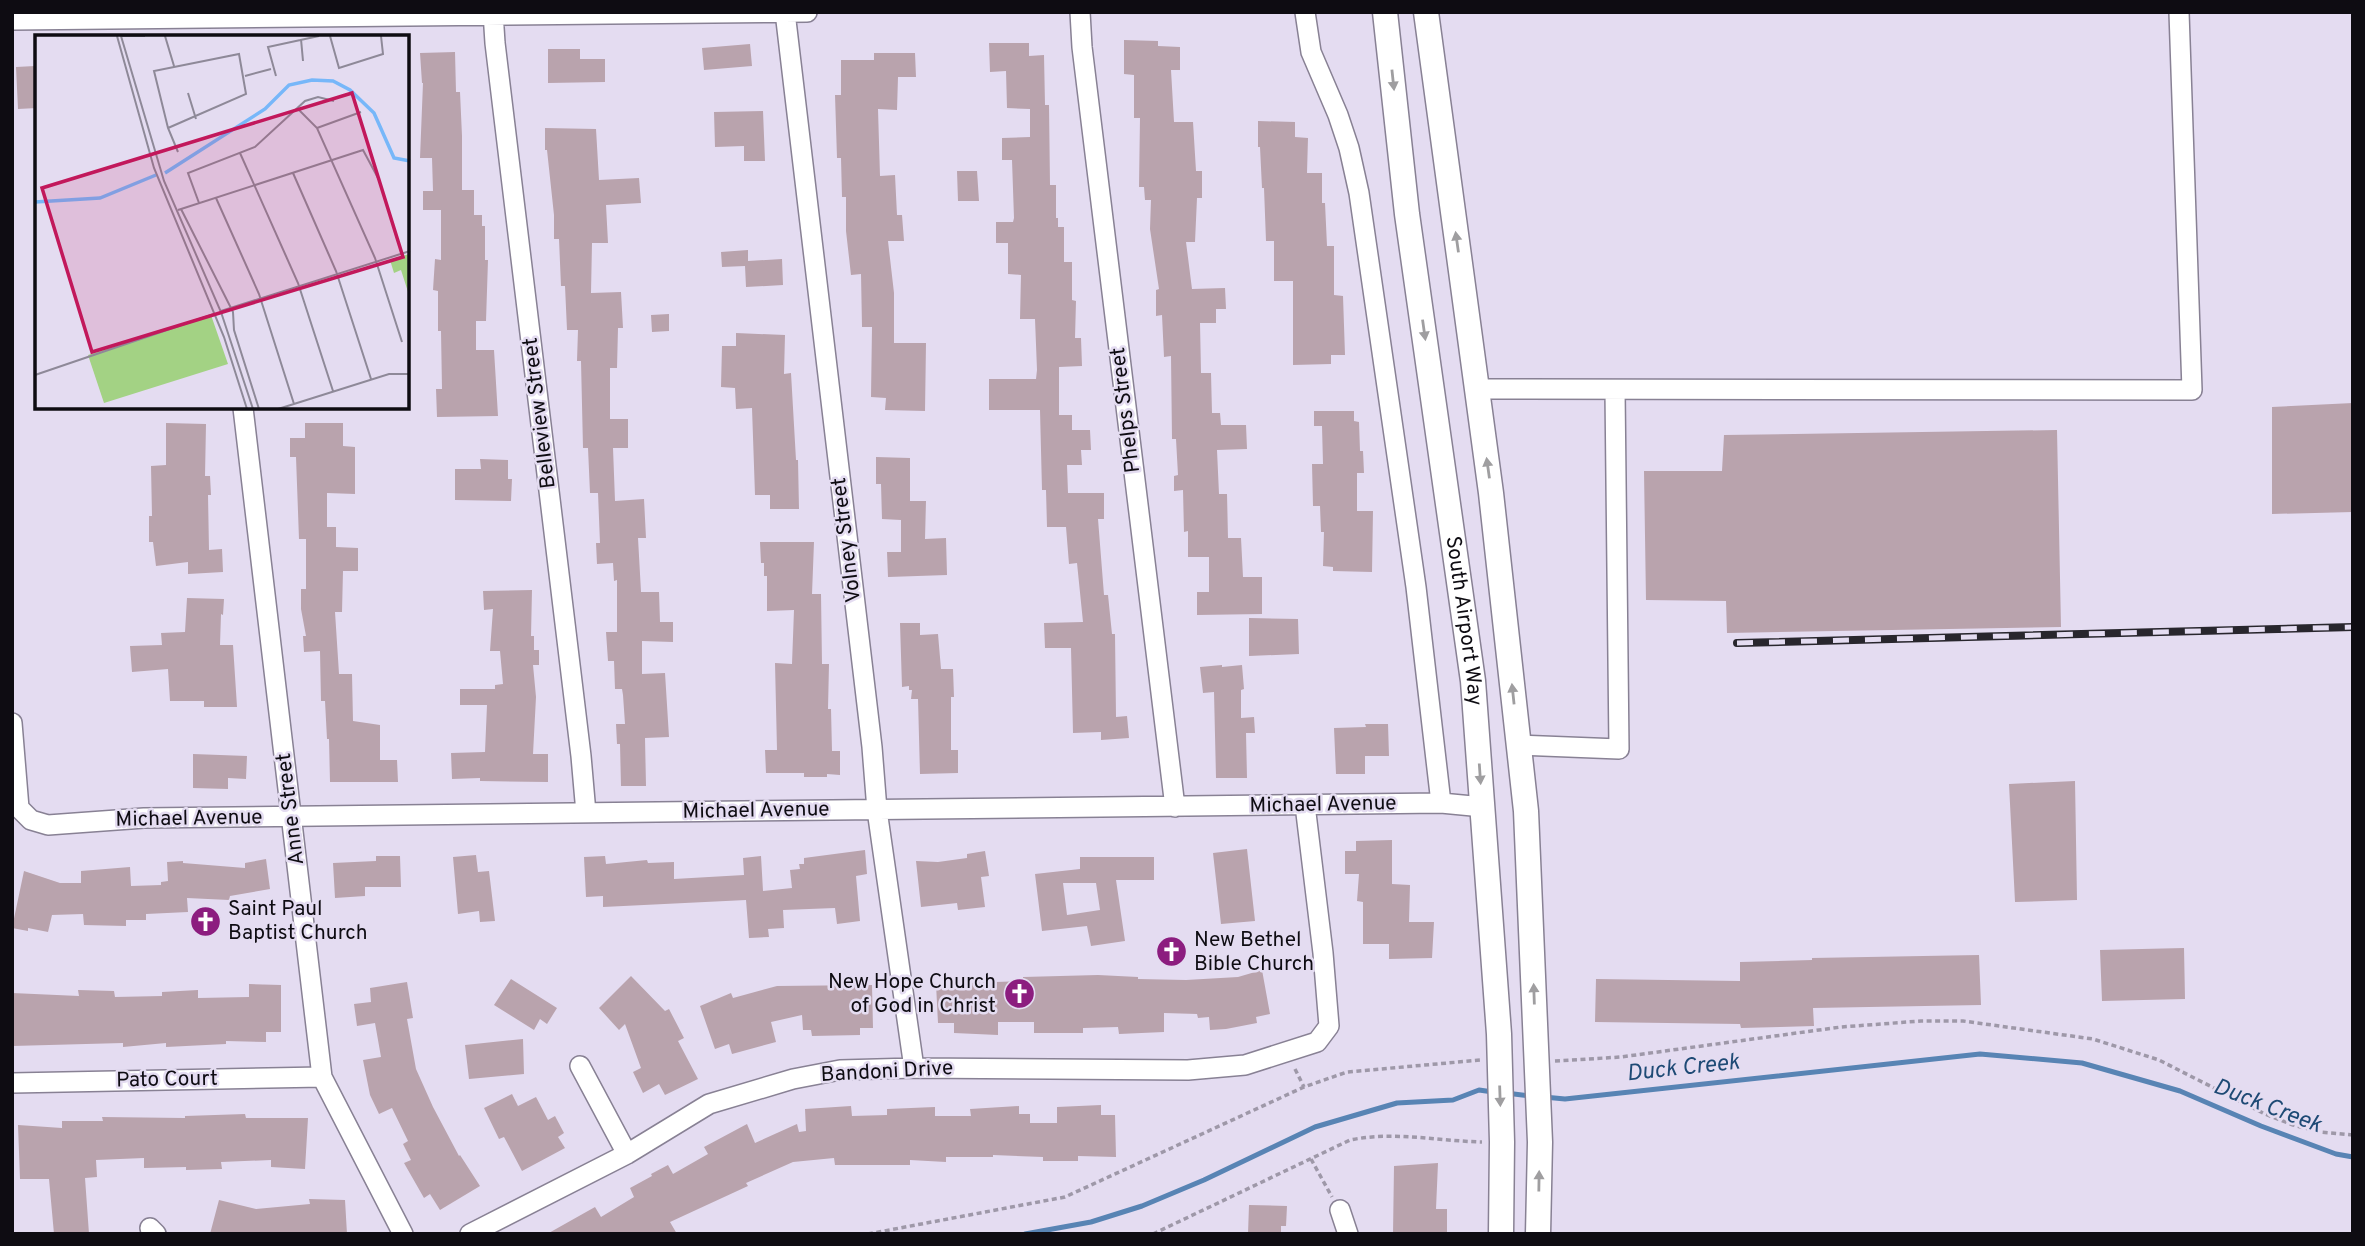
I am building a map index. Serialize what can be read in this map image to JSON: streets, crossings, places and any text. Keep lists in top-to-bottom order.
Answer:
{
  "streets": {
    "main road": ["South Airport Way"],
    "street": [
      "Phelps Street",
      "Belleview Street",
      "Volney Street",
      "Michael Avenue",
      "Anne Street",
      "Bandoni Drive",
      "Pato Court"
    ]
  },
  "crossings": [
    ["Phelps Street", "Michael Avenue"],
    ["Belleview Street", "Michael Avenue"],
    ["Volney Street", "Michael Avenue"],
    ["Volney Street", "Bandoni Drive"],
    ["South Airport Way", "Michael Avenue"],
    ["Michael Avenue", "Anne Street"],
    ["Michael Avenue", "Bandoni Drive"],
    ["Anne Street", "Pato Court"]
  ],
  "water": ["Duck Creek"],
  "places": {
    "church": ["Saint Paul Baptist Church", "New Bethel Bible Church", "New Hope Church of God in Christ"]
  }
}
